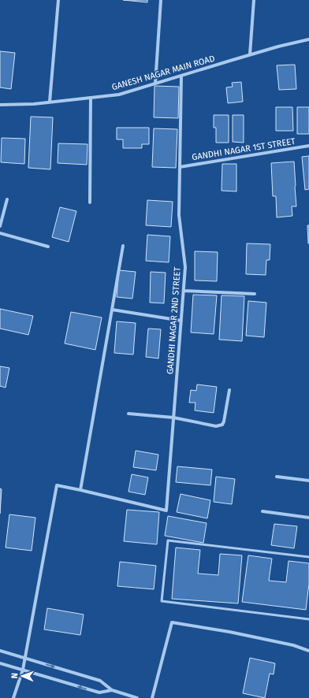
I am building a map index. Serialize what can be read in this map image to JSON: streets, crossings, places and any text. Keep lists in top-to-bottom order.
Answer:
{
  "streets": {
    "street": ["GANESH NAGAR MAIN ROAD", "GANDHI NAGAR 1ST STREET", "GANDHI NAGAR 2ND STREET"]
  },
  "crossings": [
    ["GANESH NAGAR MAIN ROAD", "GANDHI NAGAR 2ND STREET"],
    ["GANDHI NAGAR 1ST STREET", "GANDHI NAGAR 2ND STREET"]
  ],
  "north": "left"
}
